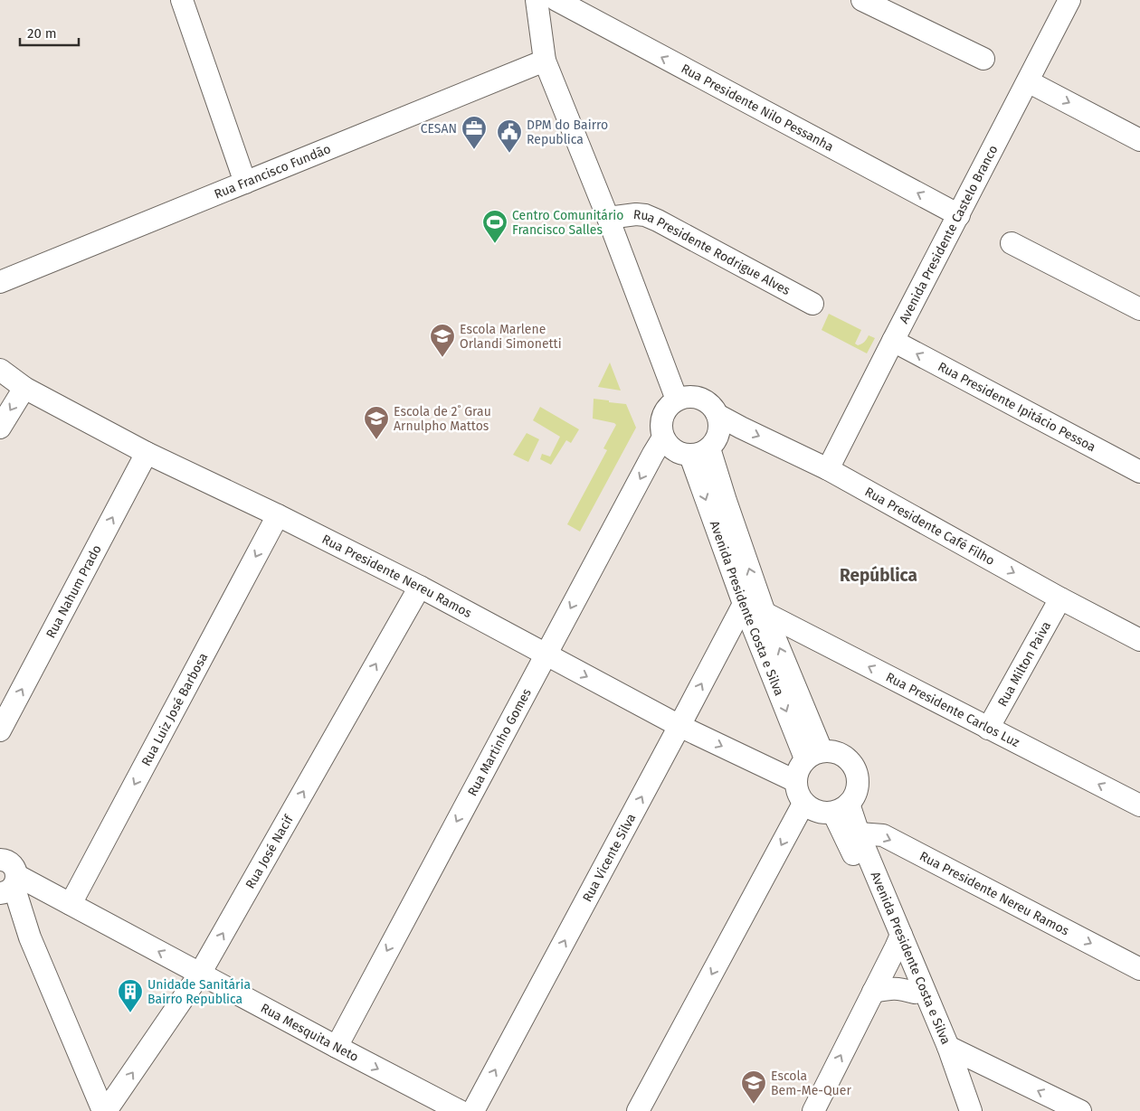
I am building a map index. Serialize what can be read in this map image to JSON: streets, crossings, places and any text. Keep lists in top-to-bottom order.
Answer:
{
  "streets": {
    "street": [
      "Rua Presidente Nilo Pessanha",
      "Rua Francisco Fundão",
      "Avenida Presidente Castelo Branco",
      "Rua Presidente Rodrigue Alves",
      "Rua Presidente Ipitácio Pessoa",
      "Rua Presidente Café Filho",
      "Rua Presidente Nereu Ramos",
      "Rua Nahum Prado",
      "Avenida Presidente Costa e Silva",
      "Rua Milton Paiva",
      "Rua Luiz José Barbosa",
      "Rua Presidente Carlos Luz",
      "Rua Martinho Gomes",
      "Rua José Nacif",
      "Rua Vicente Silva",
      "Rua Mesquita Neto"
    ]
  },
  "crossings": [
    ["Rua Presidente Nilo Pessanha", "Avenida Presidente Castelo Branco"],
    ["Avenida Presidente Castelo Branco", "Rua Presidente Ipitácio Pessoa"],
    ["Avenida Presidente Castelo Branco", "Rua Presidente Café Filho"],
    ["Rua Presidente Café Filho", "Avenida Presidente Costa e Silva"],
    ["Rua Presidente Café Filho", "Rua Milton Paiva"],
    ["Rua Presidente Café Filho", "Rua Martinho Gomes"],
    ["Rua Presidente Nereu Ramos", "Rua Nahum Prado"],
    ["Rua Presidente Nereu Ramos", "Avenida Presidente Costa e Silva"],
    ["Rua Presidente Nereu Ramos", "Rua Luiz José Barbosa"],
    ["Rua Presidente Nereu Ramos", "Rua Martinho Gomes"],
    ["Rua Presidente Nereu Ramos", "Rua José Nacif"],
    ["Rua Presidente Nereu Ramos", "Rua Vicente Silva"],
    ["Avenida Presidente Costa e Silva", "Rua Presidente Carlos Luz"],
    ["Avenida Presidente Costa e Silva", "Rua Martinho Gomes"],
    ["Avenida Presidente Costa e Silva", "Rua Vicente Silva"],
    ["Rua Milton Paiva", "Rua Presidente Carlos Luz"],
    ["Rua Luiz José Barbosa", "Rua Mesquita Neto"],
    ["Rua Martinho Gomes", "Rua Mesquita Neto"],
    ["Rua José Nacif", "Rua Mesquita Neto"]
  ],
  "one_way": [
    "Rua Presidente Café Filho",
    "Rua Presidente Nereu Ramos",
    "Rua Nahum Prado",
    "Rua Luiz José Barbosa",
    "Rua Presidente Carlos Luz",
    "Rua Martinho Gomes",
    "Rua José Nacif"
  ],
  "districts": ["República"],
  "places": {
    "office": ["CESAN"],
    "public building": ["DPM do Bairro Republica"],
    "sports": ["Centro Comunitário Francisco Salles"],
    "school or university": ["Escola Marlene Orlandi Simonetti", "Escola de 2˚ Grau Arnulpho Mattos", "Escola Bem-Me-Quer"],
    "building": ["Unidade Sanitária Bairro Republica"]
  },
  "scale_bar": "20 m"
}
